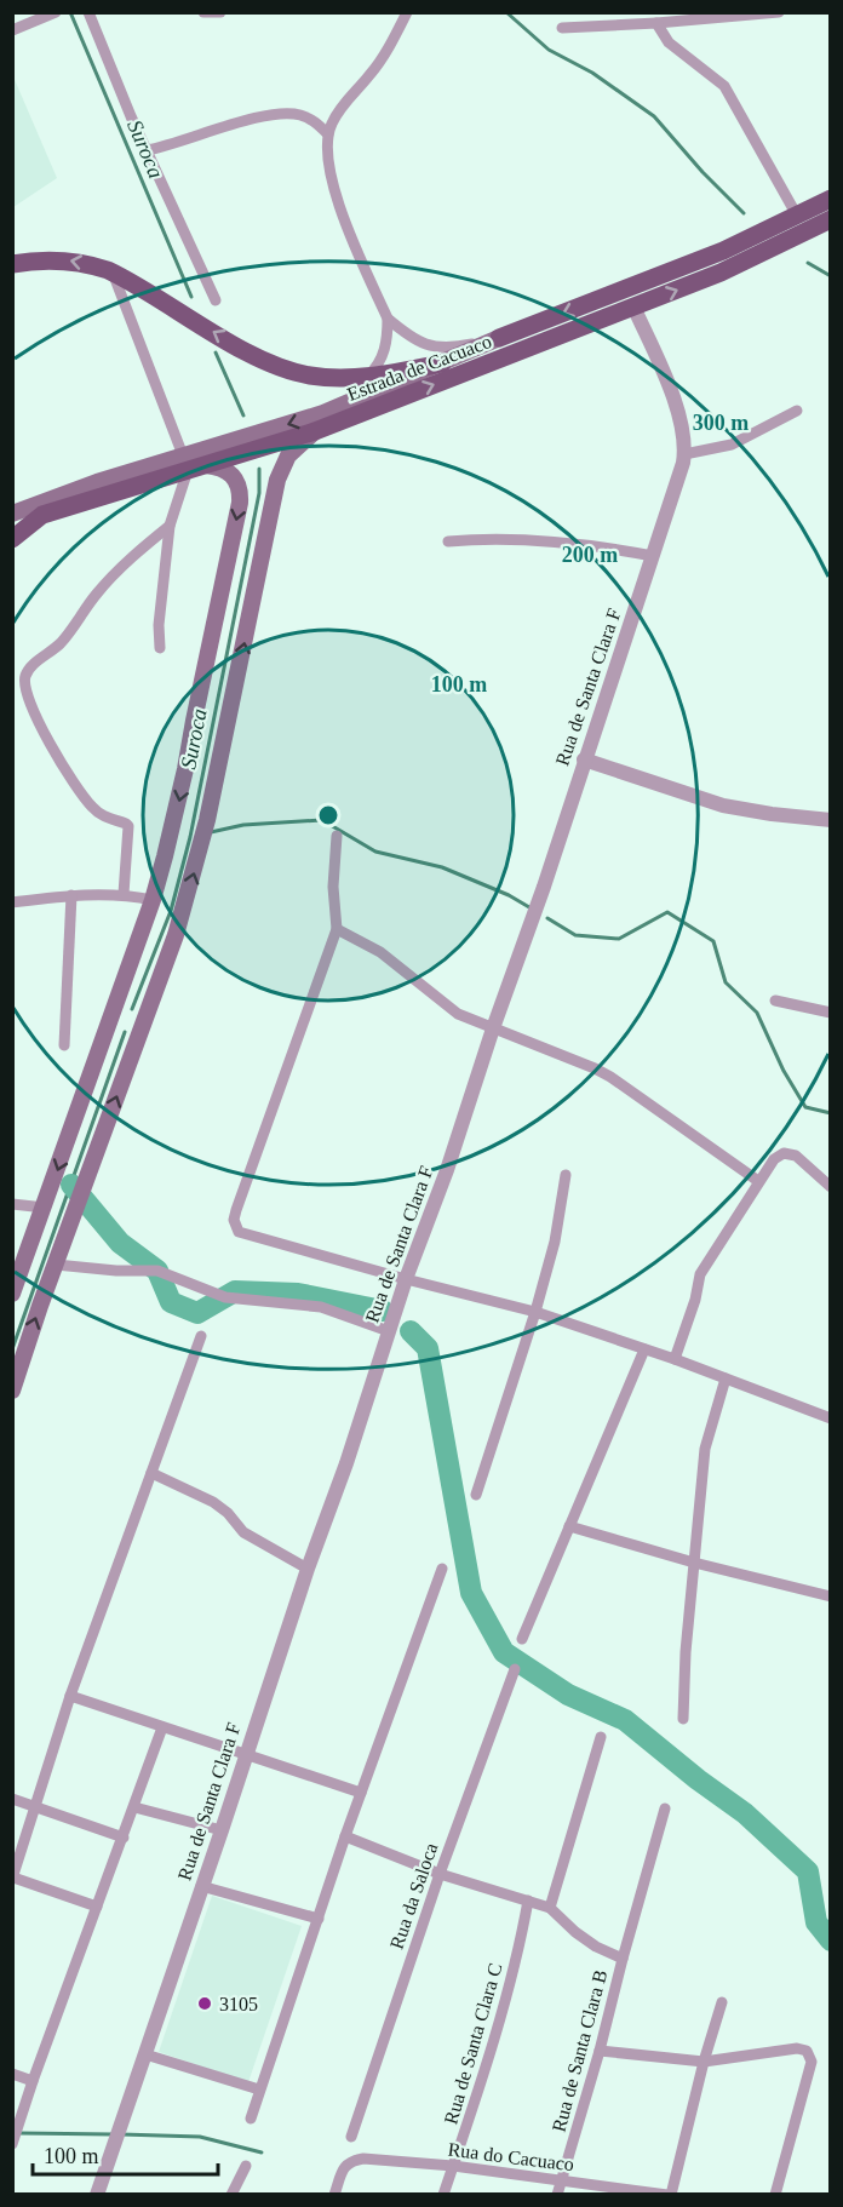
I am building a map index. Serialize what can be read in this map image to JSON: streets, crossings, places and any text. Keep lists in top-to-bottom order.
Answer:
{
  "streets": {
    "main road": ["Estrada de Cacuaco"],
    "street": [
      "Rua de Santa Clara F",
      "Rua da Saloca",
      "Rua de Santa Clara C",
      "Rua de Santa Clara B",
      "Rua do Cacuaco"
    ]
  },
  "crossings": [
    ["Estrada de Cacuaco", "Rua de Santa Clara F"],
    ["Rua da Saloca", "Rua de Santa Clara B"],
    ["Rua de Santa Clara C", "Rua de Santa Clara B"],
    ["Rua de Santa Clara C", "Rua do Cacuaco"],
    ["Rua de Santa Clara B", "Rua do Cacuaco"]
  ],
  "water": ["Suroca"],
  "places": ["3105"],
  "scale_bar": "100 m",
  "rings": ["300 m", "200 m", "100 m"]
}
